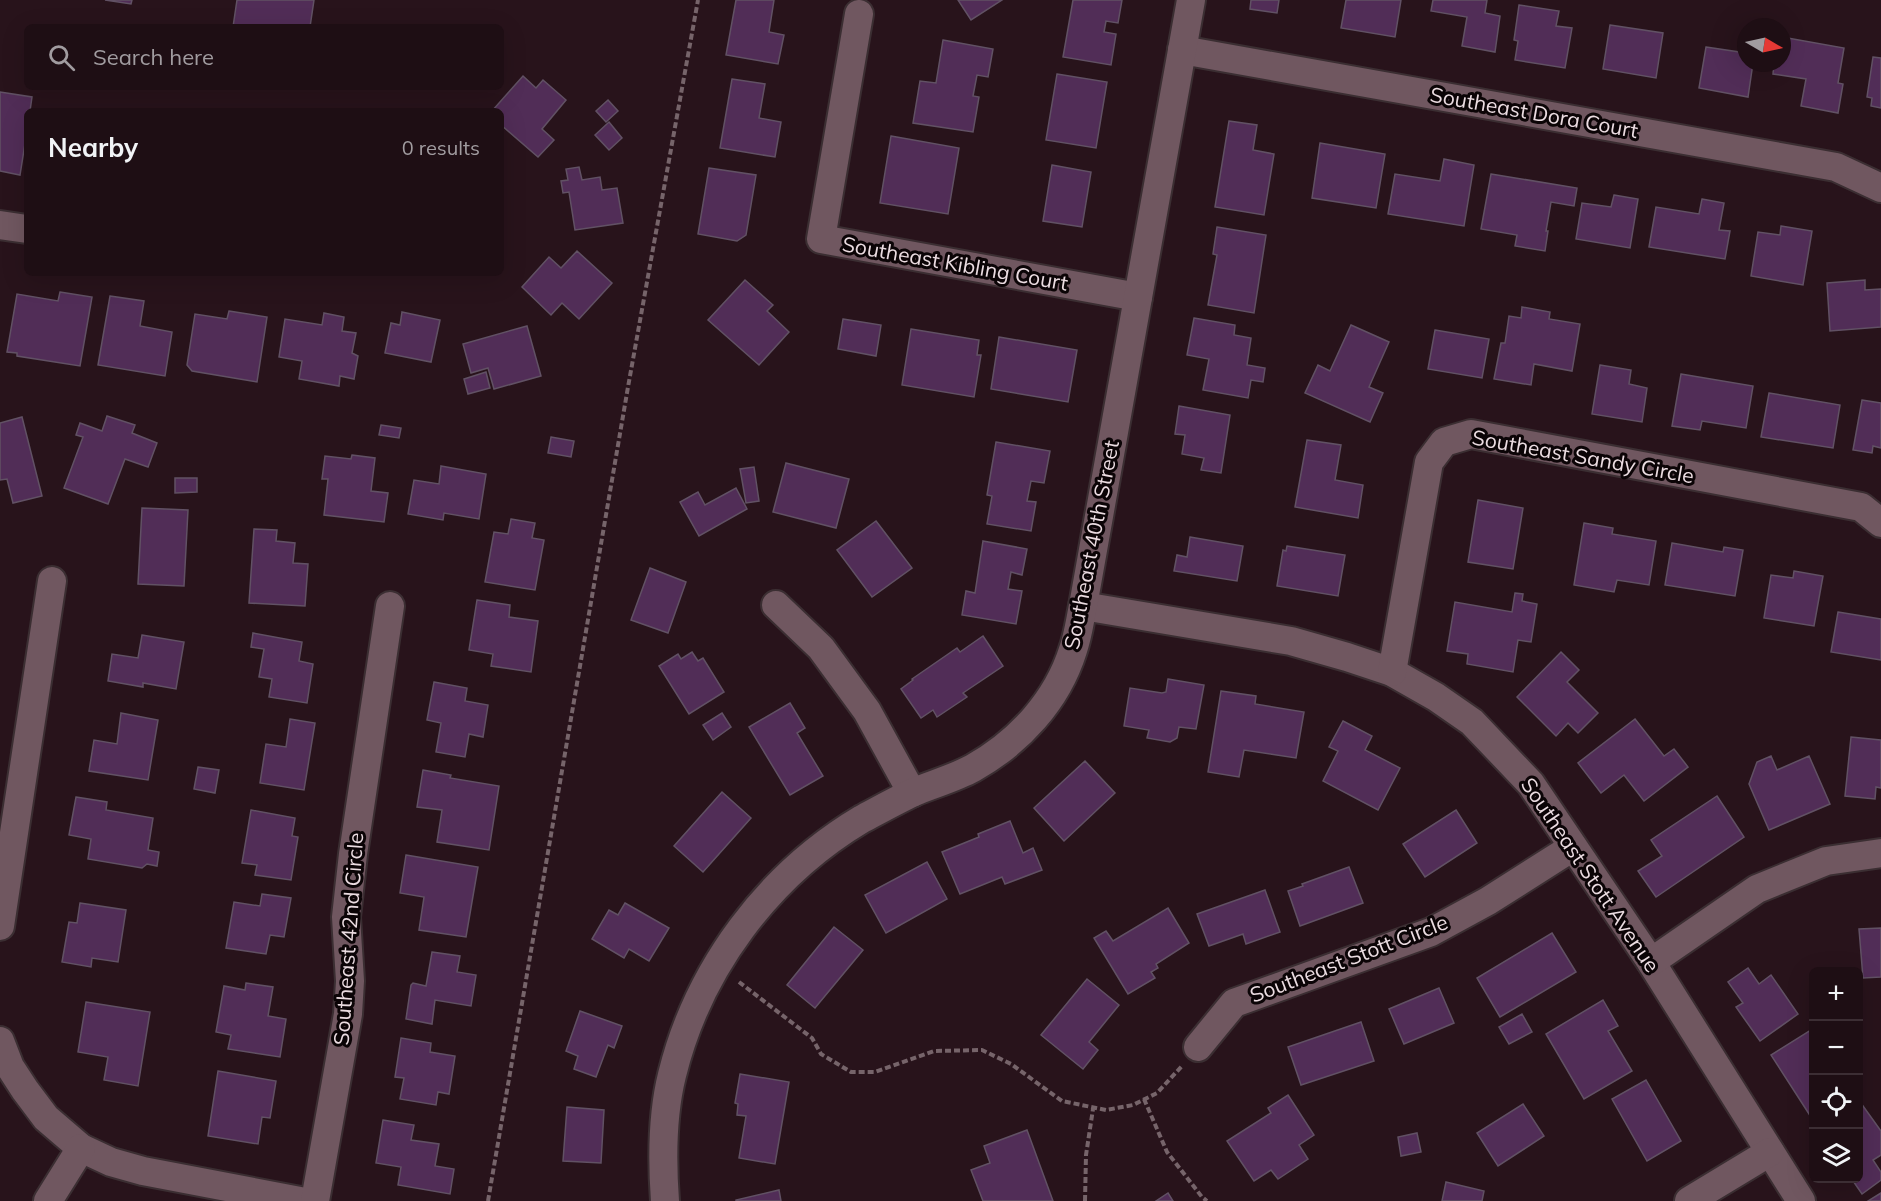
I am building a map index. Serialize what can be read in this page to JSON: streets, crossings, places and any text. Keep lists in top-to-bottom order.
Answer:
{
  "streets": {
    "street": [
      "Southeast Dora Court",
      "Southeast Kibling Court",
      "Southeast Sandy Circle",
      "Southeast 40th Street",
      "Southeast Stott Avenue",
      "Southeast 42nd Circle",
      "Southeast Stott Circle"
    ]
  },
  "crossings": [
    ["Southeast Dora Court", "Southeast 40th Street"],
    ["Southeast Kibling Court", "Southeast 40th Street"],
    ["Southeast Sandy Circle", "Southeast Stott Avenue"],
    ["Southeast 40th Street", "Southeast Stott Avenue"],
    ["Southeast Stott Avenue", "Southeast Stott Circle"]
  ],
  "north": "right",
  "page": {
    "search": "Search here",
    "heading": ["Nearby", "0 results"],
    "map_buttons": ["+", "−"]
  }
}
